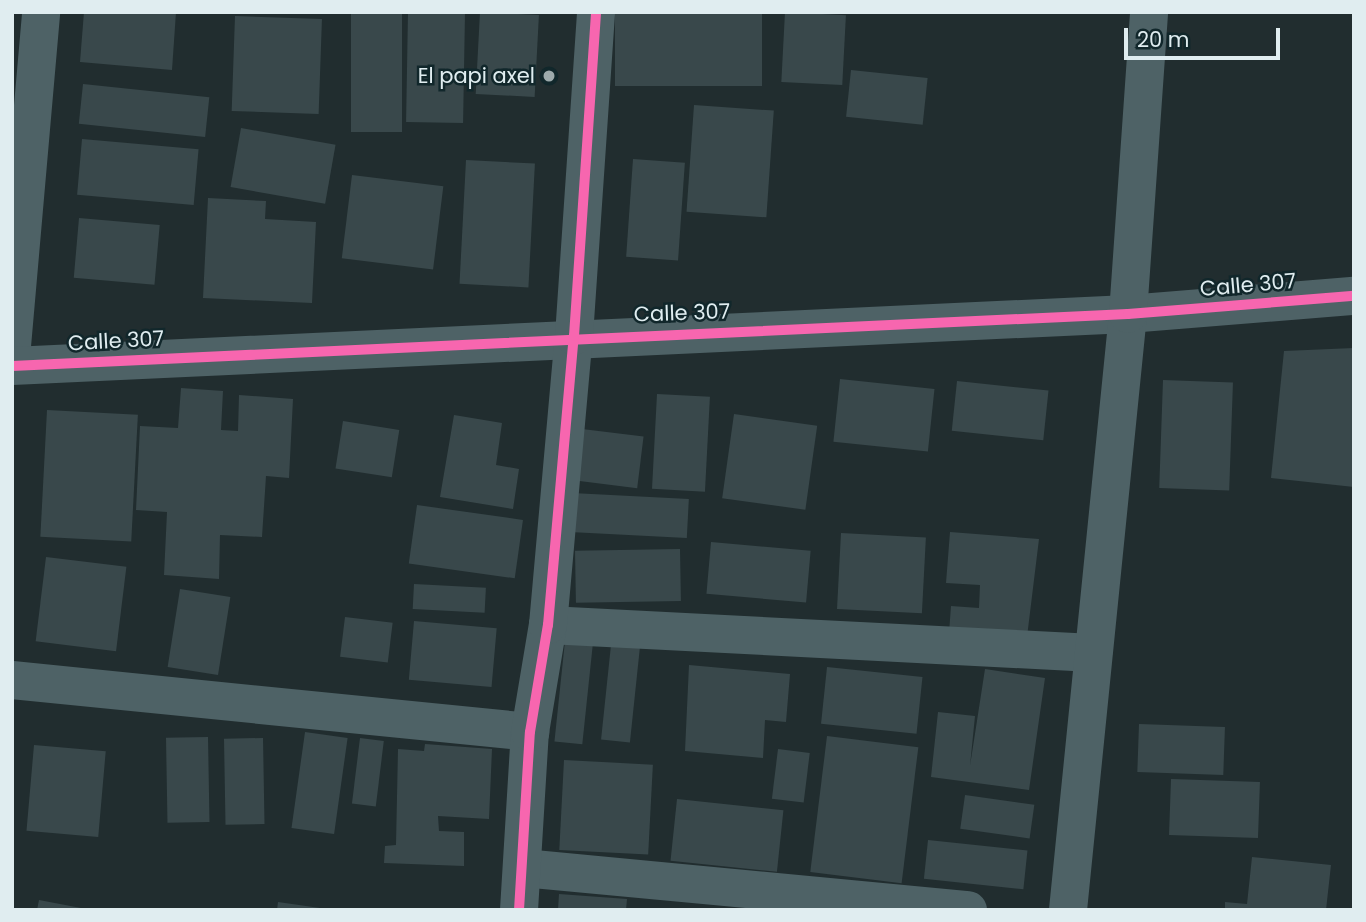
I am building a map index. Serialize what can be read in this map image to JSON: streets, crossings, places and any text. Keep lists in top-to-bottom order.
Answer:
{
  "streets": {
    "street": ["Calle 307"]
  },
  "places": ["El papi axel"],
  "scale_bar": "20 m"
}
